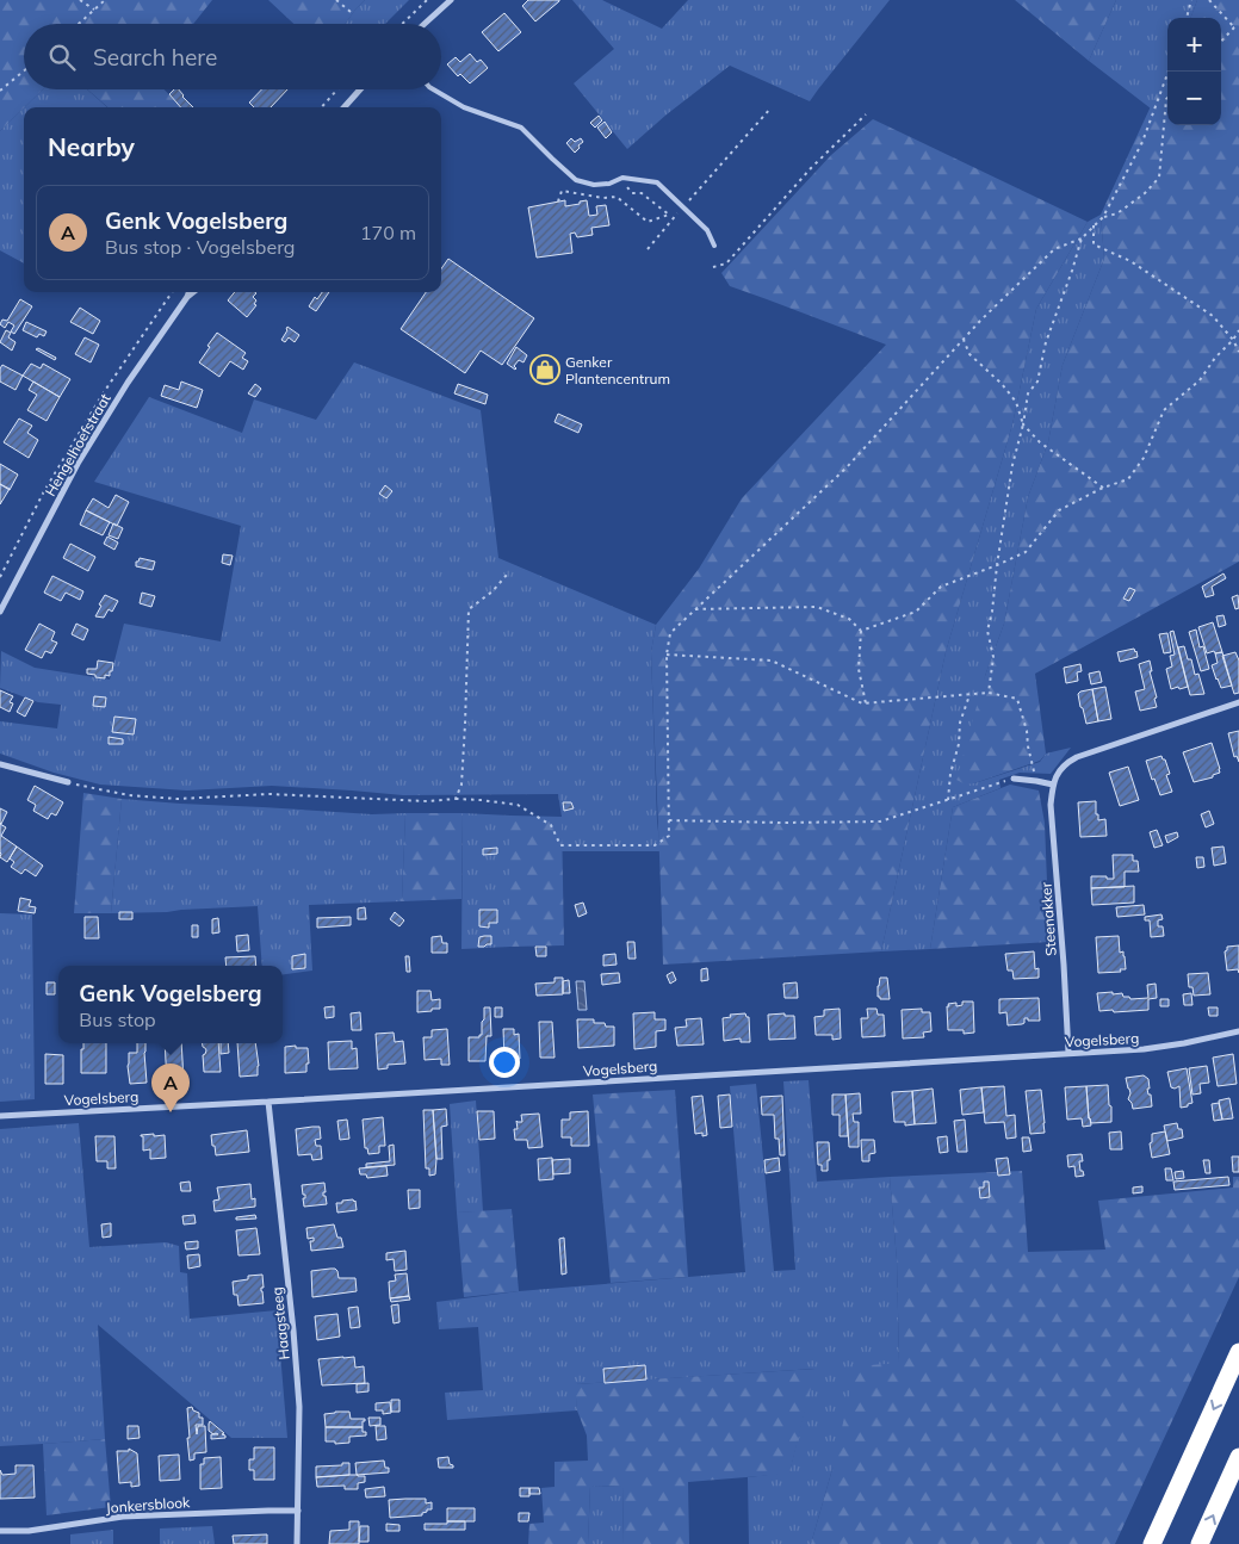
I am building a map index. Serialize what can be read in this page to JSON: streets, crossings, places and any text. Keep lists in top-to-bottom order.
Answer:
{
  "streets": {
    "street": [
      "Hengelhoefstraat",
      "Steenakker",
      "Vogelsberg",
      "Haagsteeg",
      "Jonkersblook"
    ]
  },
  "crossings": [
    ["Steenakker", "Vogelsberg"],
    ["Vogelsberg", "Haagsteeg"],
    ["Haagsteeg", "Jonkersblook"]
  ],
  "places": {
    "shop": ["Genker Plantencentrum"]
  },
  "page": {
    "map_buttons": ["+", "−"],
    "search": "Search here",
    "heading": "Nearby",
    "list": [
      {
        "mark": "A",
        "name": "Genk Vogelsberg",
        "note": "Bus stop · Vogelsberg",
        "value": "170 m"
      }
    ],
    "popup": ["Genk Vogelsberg", "Bus stop"],
    "pins": "A"
  }
}
